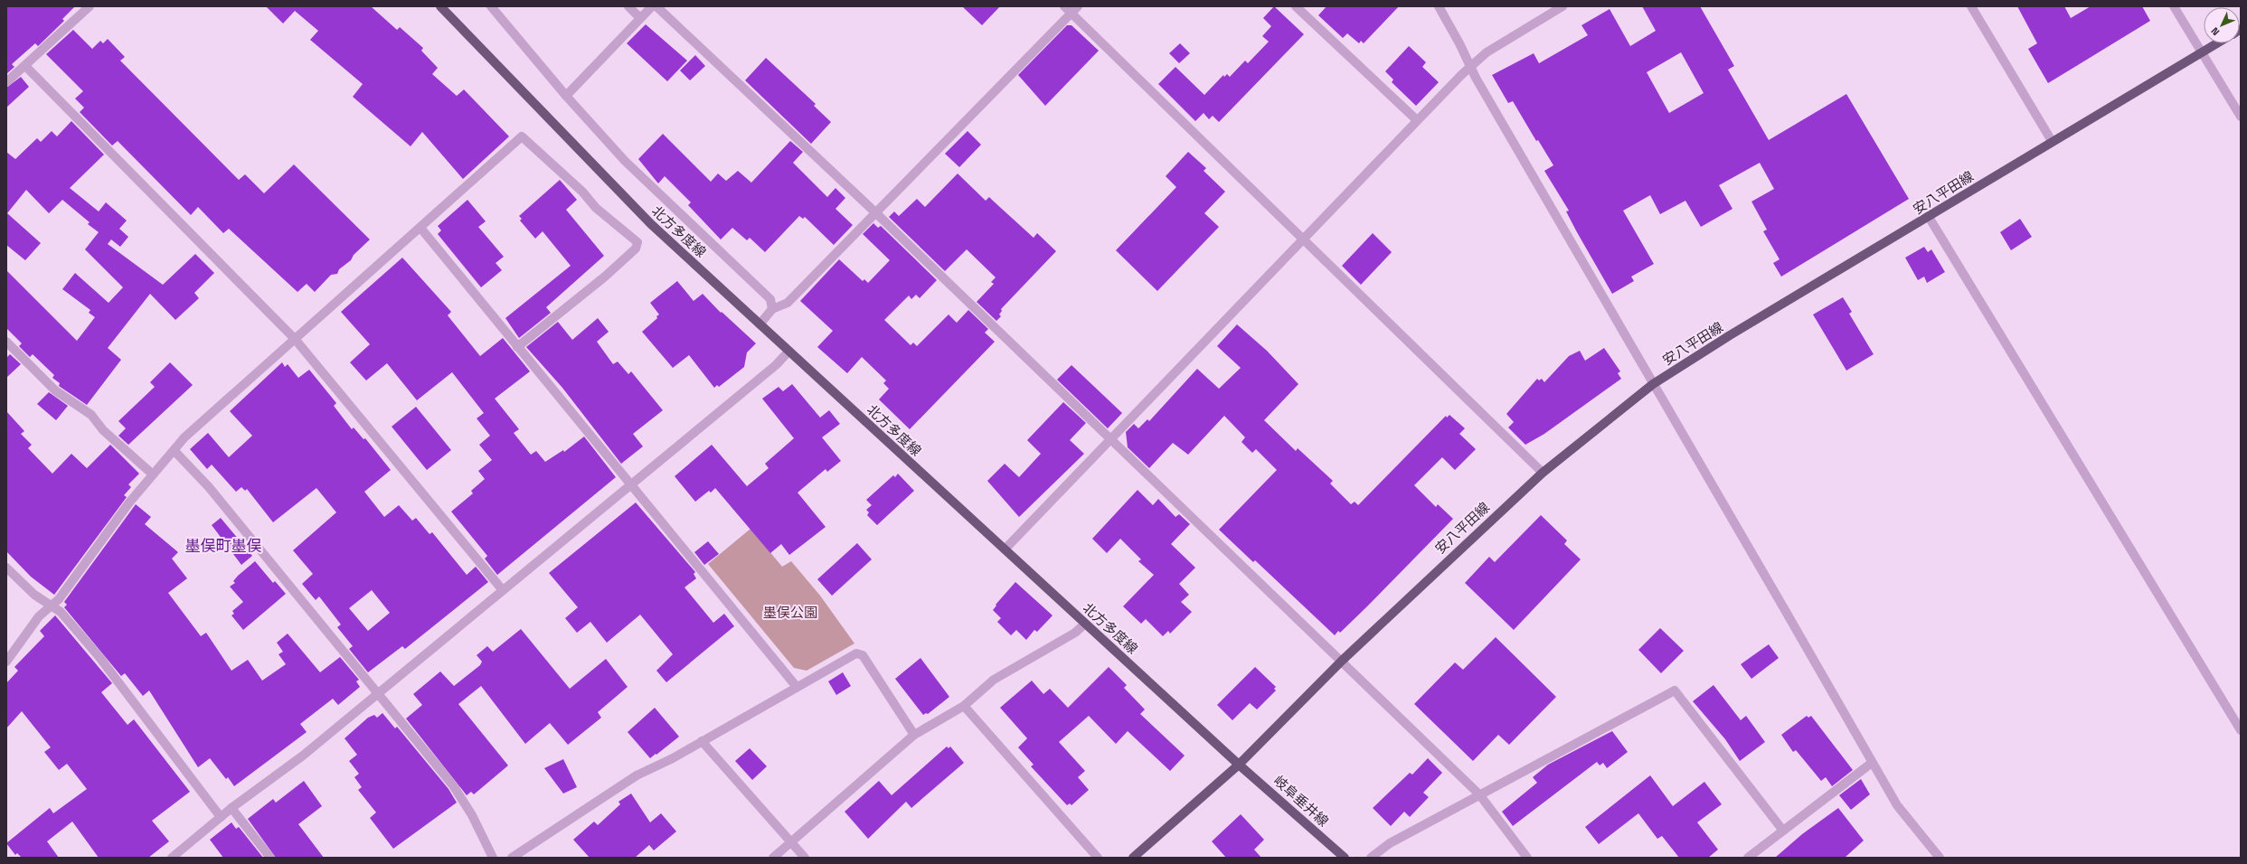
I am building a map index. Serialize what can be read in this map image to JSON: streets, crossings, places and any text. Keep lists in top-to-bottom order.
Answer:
{
  "streets": {
    "main road": ["安八平田線", "北方多度線", "岐阜垂井線"]
  },
  "crossings": [
    ["安八平田線", "北方多度線"],
    ["安八平田線", "岐阜垂井線"],
    ["北方多度線", "岐阜垂井線"]
  ],
  "districts": ["墨俣町墨俣"],
  "parks": ["墨俣公園"],
  "north": "bottom left"
}
